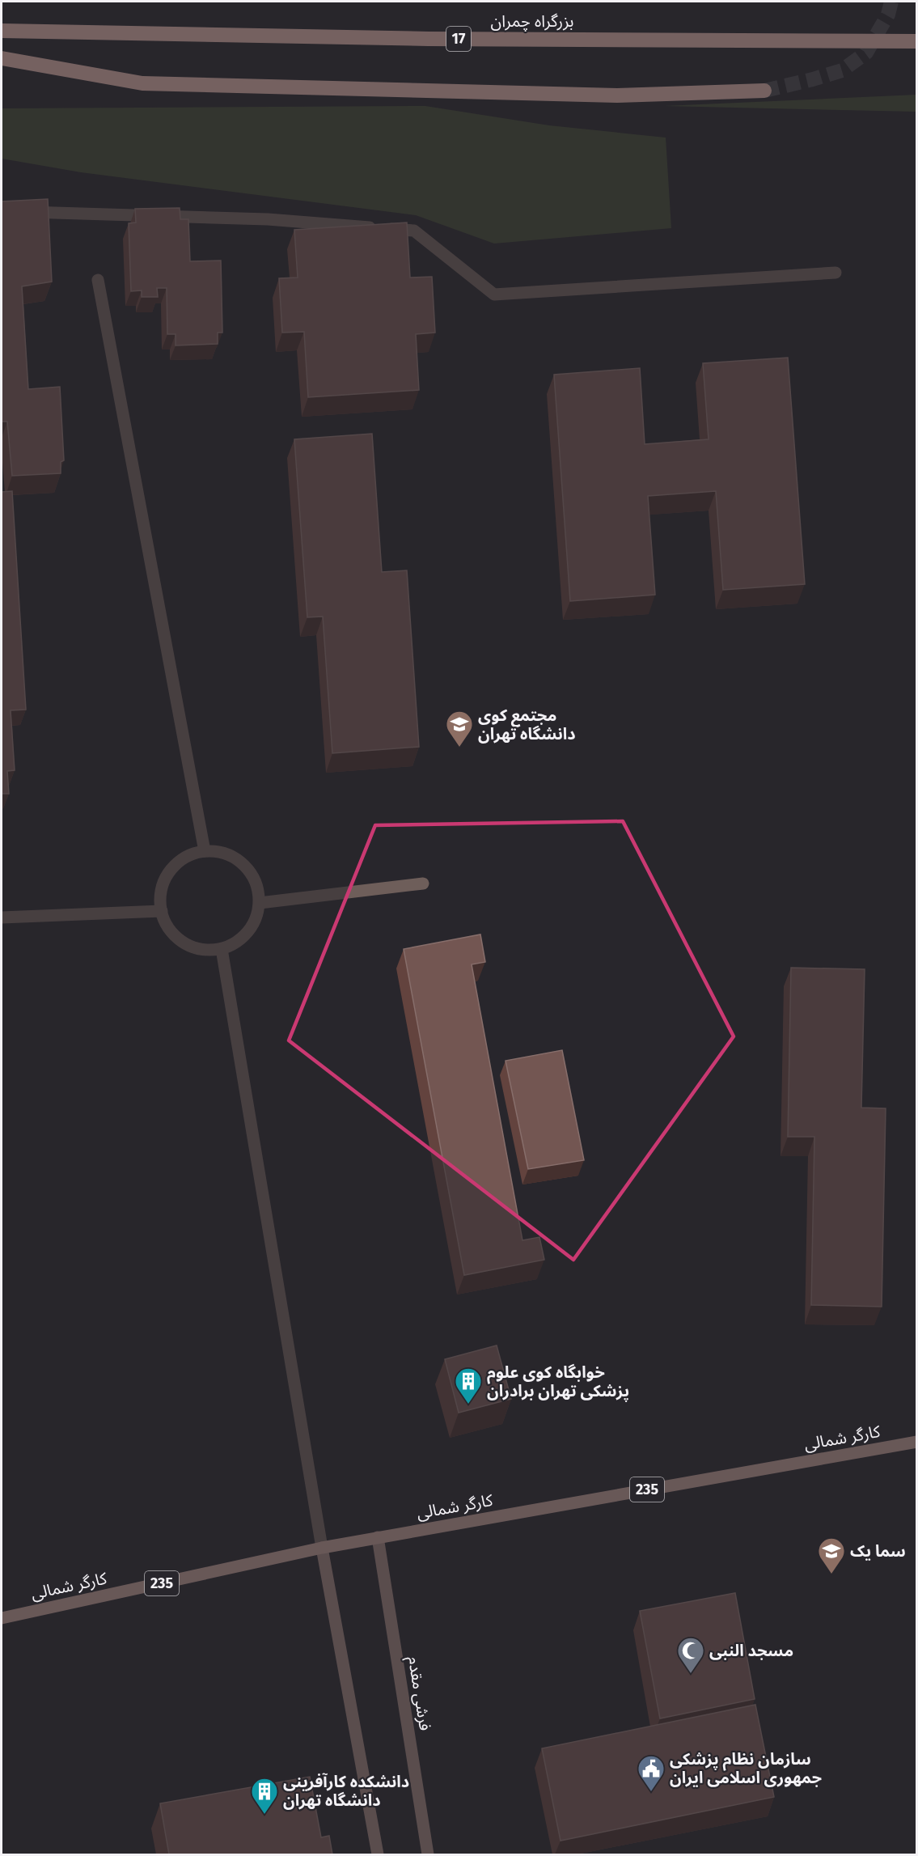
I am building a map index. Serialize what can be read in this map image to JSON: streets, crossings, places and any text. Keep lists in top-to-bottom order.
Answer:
{
  "streets": {
    "highway": ["بزرگراه چمران", "17"],
    "main road": ["کارگر شمالی", "235"],
    "street": ["فرشی مقدم"]
  },
  "crossings": [
    ["کارگر شمالی", "فرشی مقدم"]
  ],
  "places": {
    "school or university": ["مجتمع کوی دانشگاه تهران", "سما یک"],
    "building": ["خوابگاه کوی علوم پزشکی تهران برادران", "دانشکده کارآفرینی دانشگاه تهران"],
    "mosque": ["مسجد النبی"],
    "public building": ["سازمان نظام پزشکی جمهوری اسلامی ایران"]
  }
}
